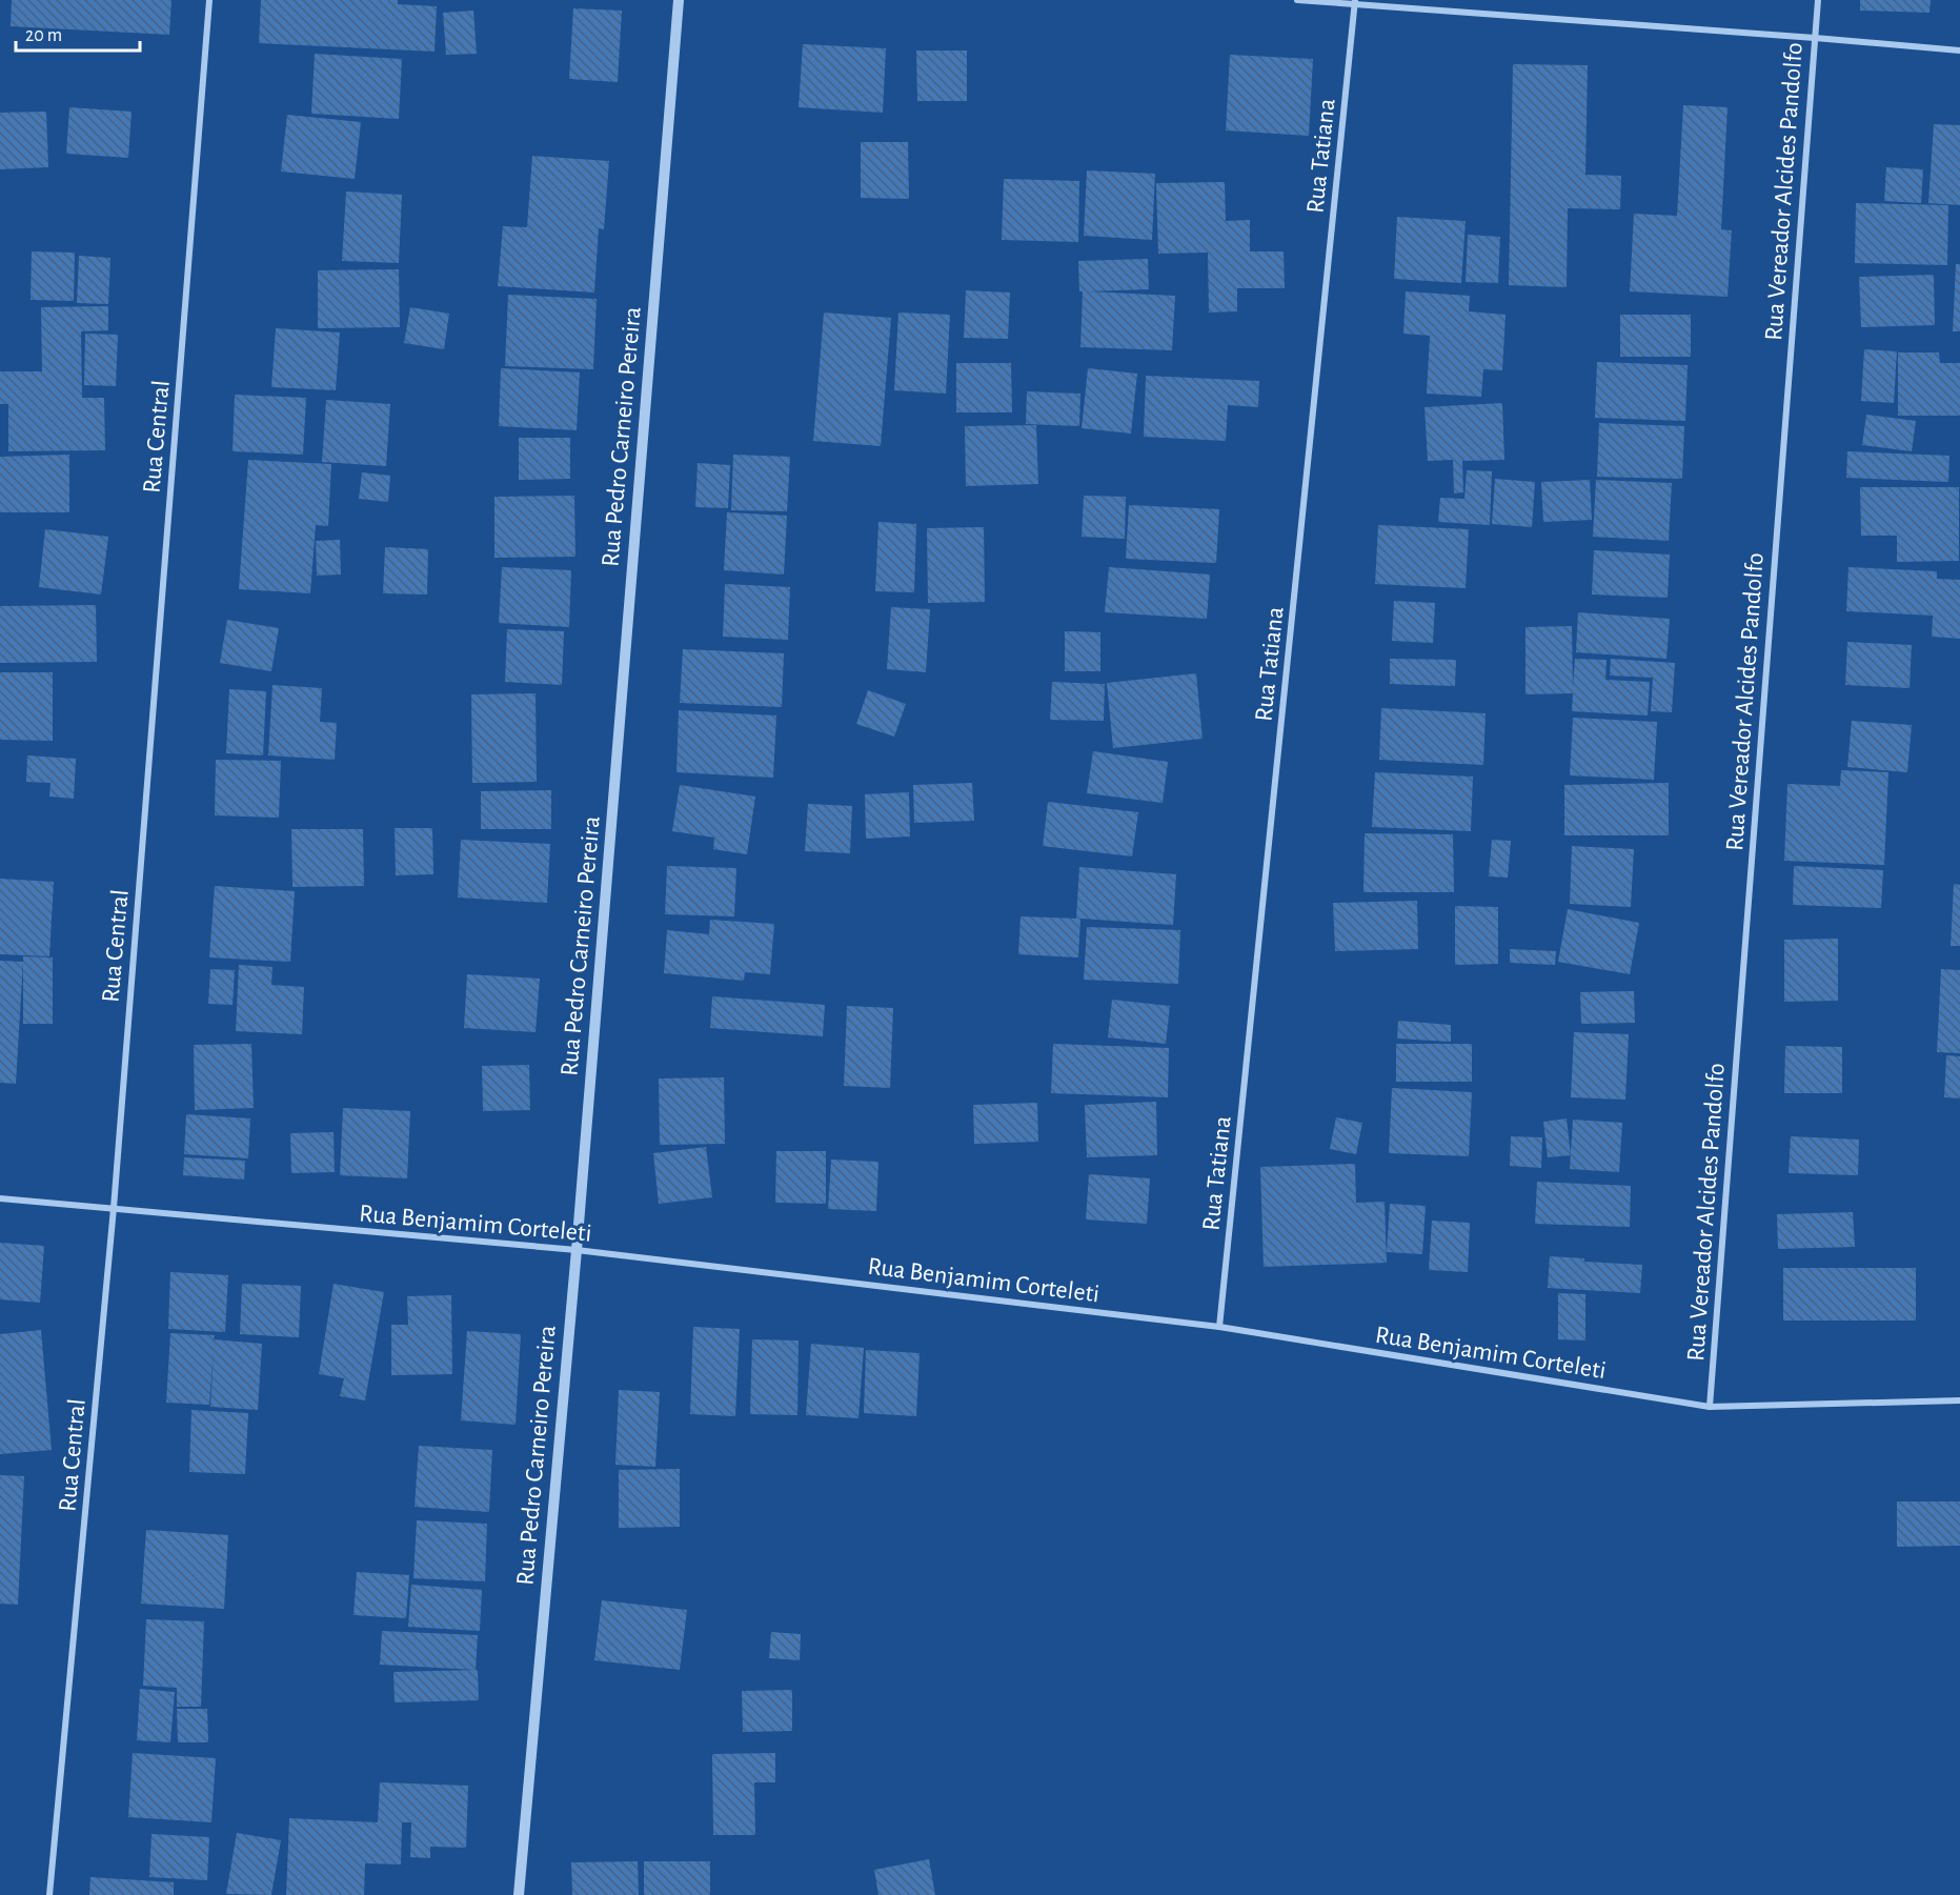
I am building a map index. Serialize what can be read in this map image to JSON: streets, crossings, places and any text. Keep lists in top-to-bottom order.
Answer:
{
  "streets": {
    "street": [
      "Rua Tatiana",
      "Rua Vereador Alcides Pandolfo",
      "Rua Central",
      "Rua Pedro Carneiro Pereira",
      "Rua Benjamim Corteleti"
    ]
  },
  "crossings": [
    ["Rua Tatiana", "Rua Benjamim Corteleti"],
    ["Rua Vereador Alcides Pandolfo", "Rua Benjamim Corteleti"],
    ["Rua Central", "Rua Benjamim Corteleti"],
    ["Rua Pedro Carneiro Pereira", "Rua Benjamim Corteleti"]
  ],
  "scale_bar": "20 m"
}
